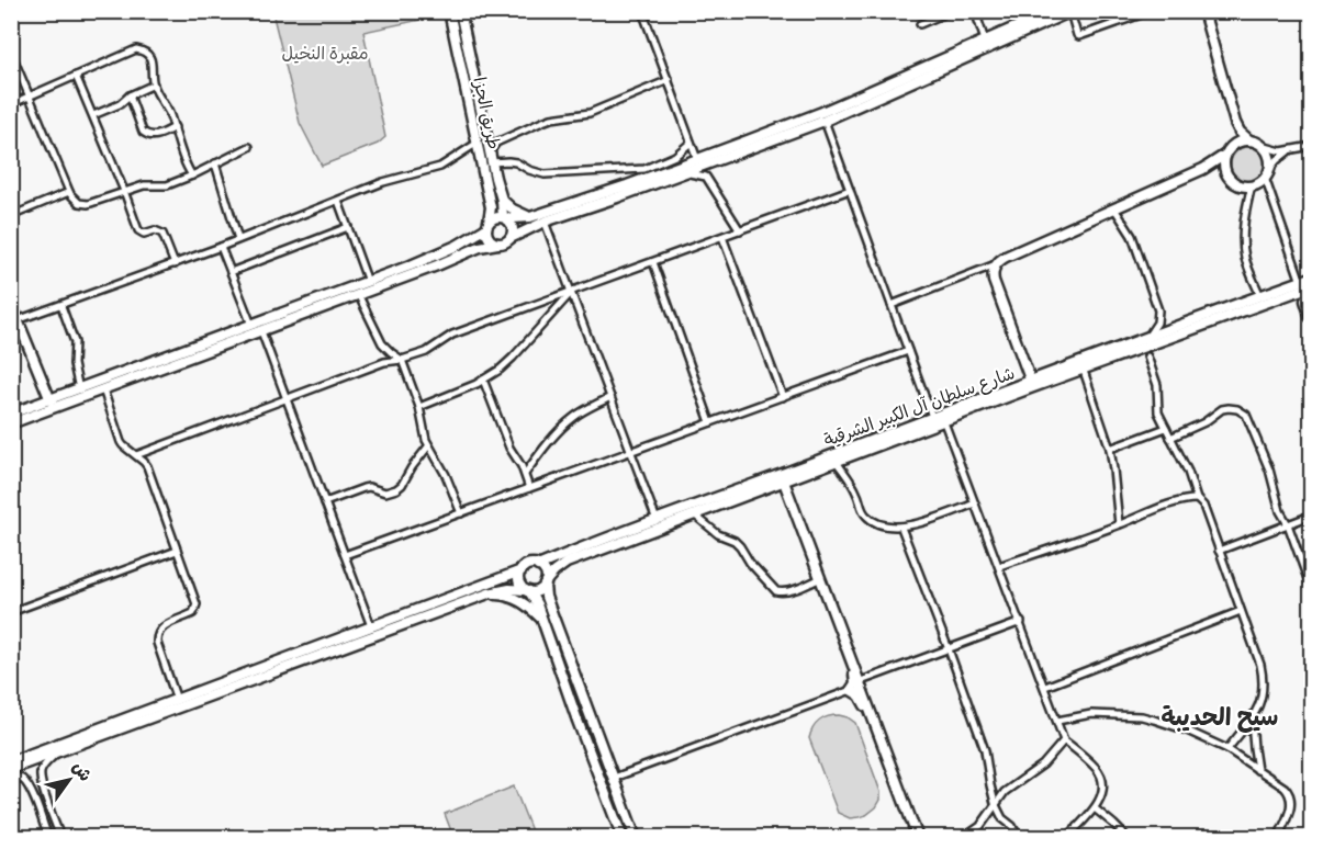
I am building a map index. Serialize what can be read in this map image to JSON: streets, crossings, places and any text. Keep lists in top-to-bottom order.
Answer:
{
  "streets": {
    "main road": ["طريق الجزا", "شارع سلطان آل الكبير الشرقية"]
  },
  "districts": ["سيح الحديبة"],
  "parks": ["مقبرة النخيل"],
  "north": "top right"
}
